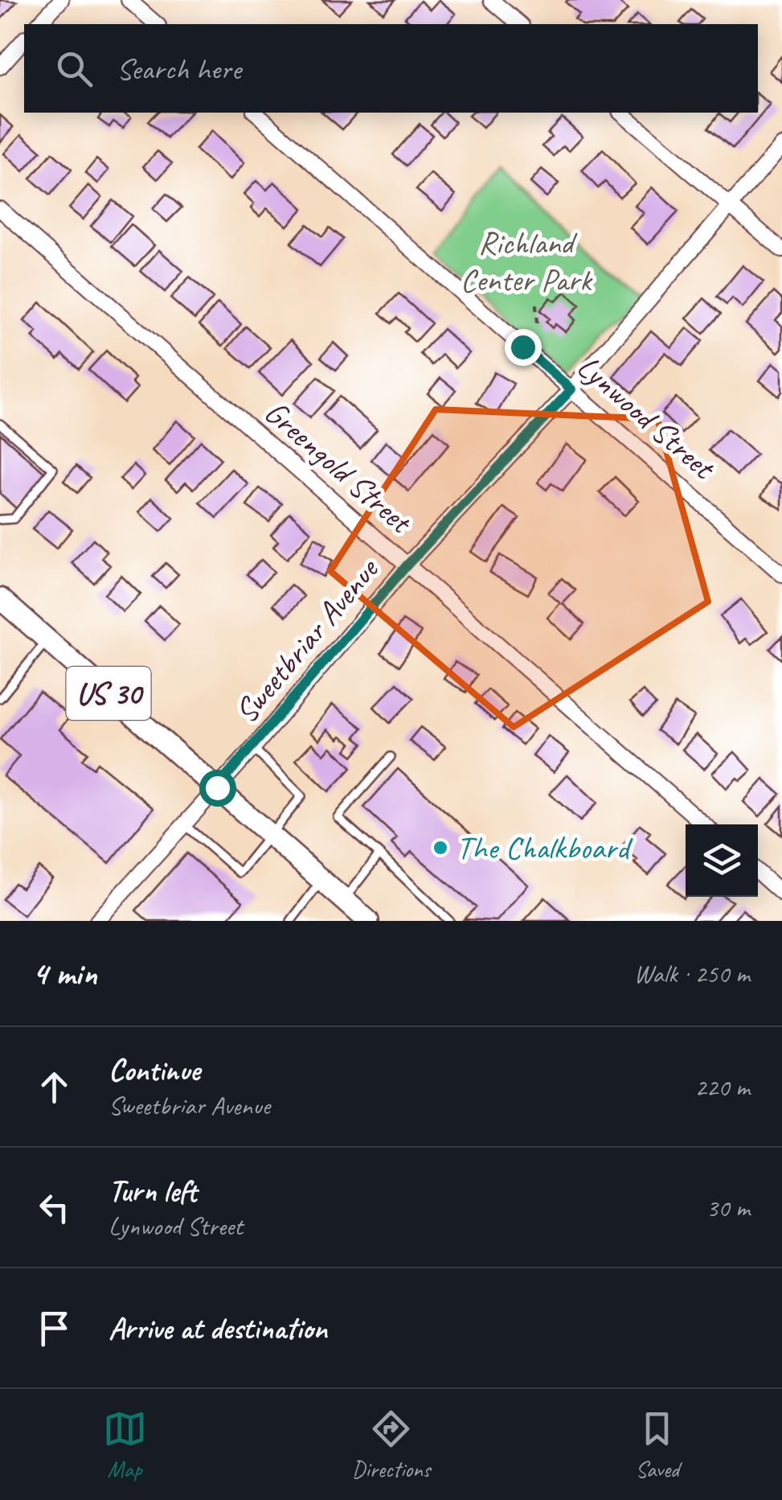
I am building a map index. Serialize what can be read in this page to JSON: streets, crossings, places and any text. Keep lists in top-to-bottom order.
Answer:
{
  "streets": {
    "main road": ["US 30"],
    "street": ["Lynwood Street", "Greengold Street", "Sweetbriar Avenue"]
  },
  "crossings": [
    ["Lynwood Street", "Sweetbriar Avenue"],
    ["Greengold Street", "Sweetbriar Avenue"],
    ["Sweetbriar Avenue", "US 30"]
  ],
  "parks": ["Richland Center Park"],
  "places": ["The Chalkboard"],
  "page": {
    "search": "Search here",
    "heading": ["4 min", "Walk · 250 m"],
    "list": [
      ["Continue", "Sweetbriar Avenue", "220 m"],
      ["Turn left", "Lynwood Street", "30 m"],
      "Arrive at destination"
    ],
    "nav": ["Map", "Directions", "Saved"]
  }
}
